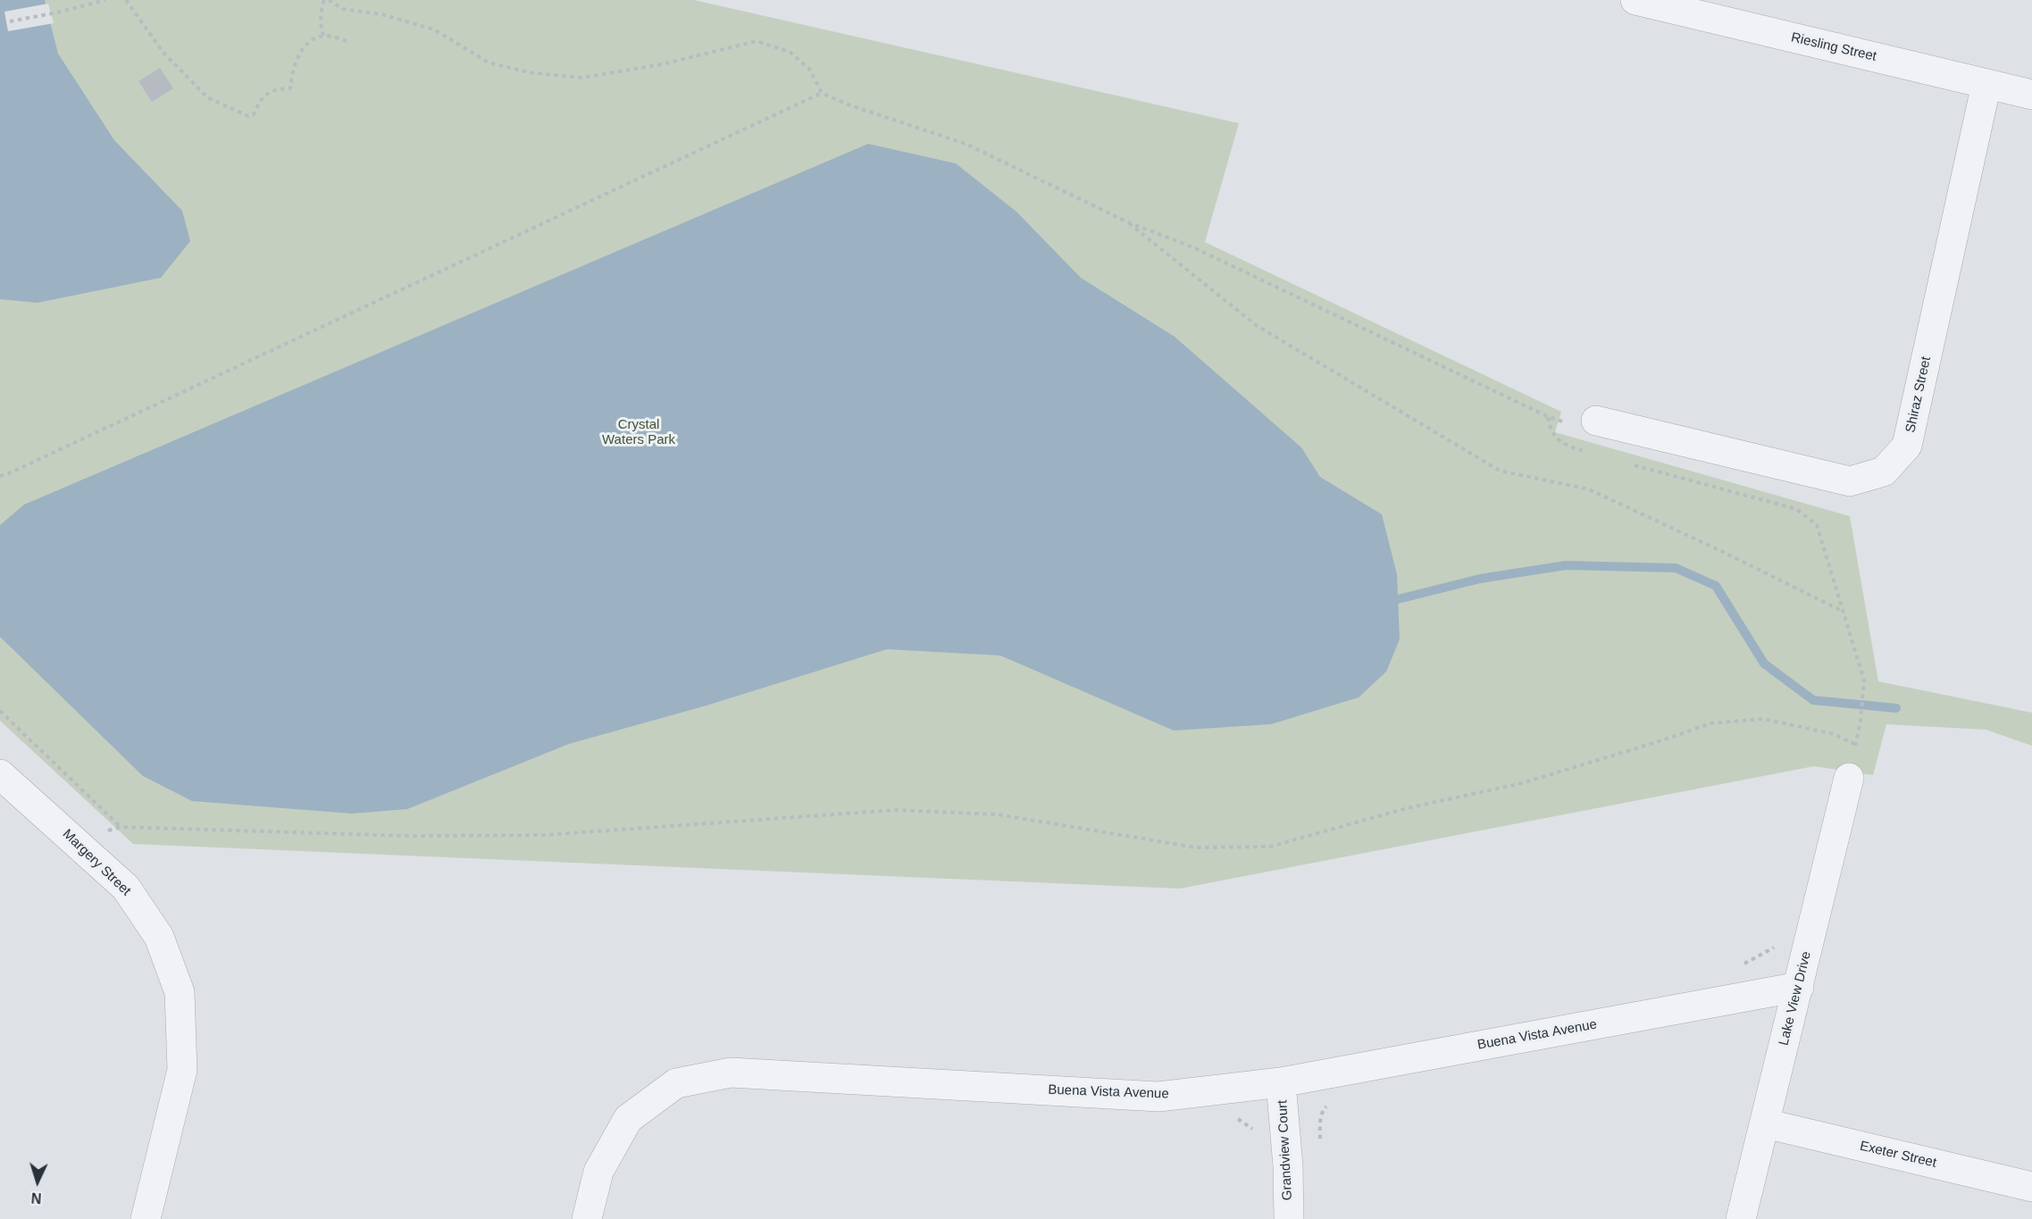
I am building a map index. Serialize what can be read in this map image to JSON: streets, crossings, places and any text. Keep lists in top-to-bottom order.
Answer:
{
  "streets": {
    "street": [
      "Riesling Street",
      "Shiraz Street",
      "Margery Street",
      "Lake View Drive",
      "Buena Vista Avenue",
      "Grandview Court",
      "Exeter Street"
    ]
  },
  "crossings": [
    ["Riesling Street", "Shiraz Street"],
    ["Lake View Drive", "Buena Vista Avenue"],
    ["Lake View Drive", "Exeter Street"],
    ["Buena Vista Avenue", "Grandview Court"]
  ],
  "parks": ["Crystal Waters Park"],
  "north": "bottom"
}
